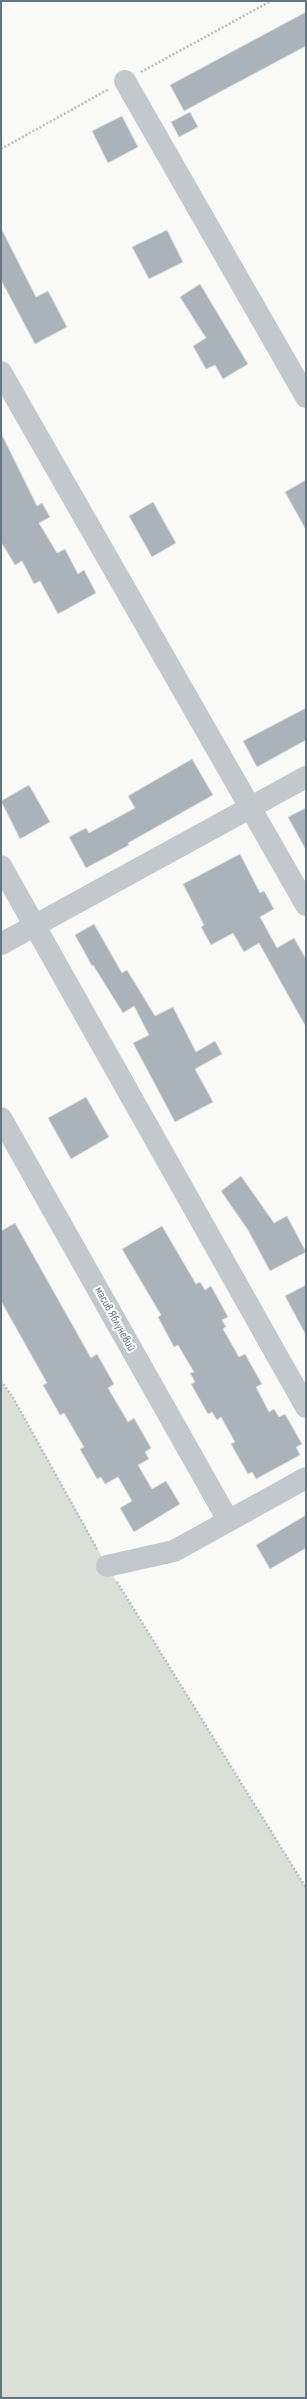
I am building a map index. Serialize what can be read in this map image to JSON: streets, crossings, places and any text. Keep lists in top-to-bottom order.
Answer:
{
  "streets": {
    "street": ["масив Яблуневий"]
  }
}
